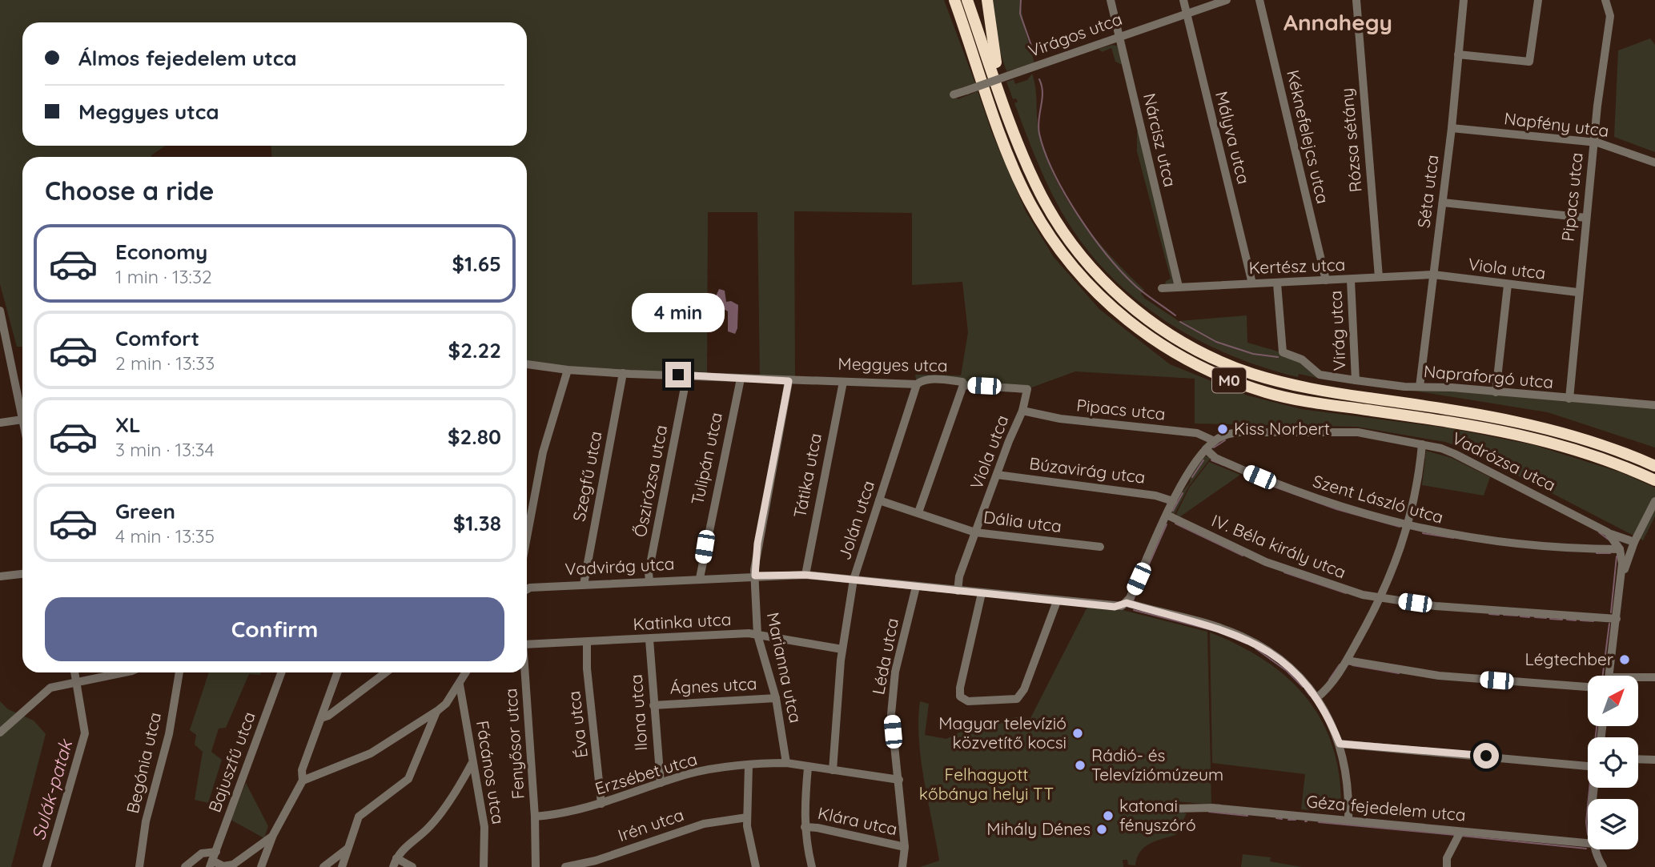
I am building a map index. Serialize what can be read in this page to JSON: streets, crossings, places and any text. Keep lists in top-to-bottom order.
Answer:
{
  "streets": {
    "highway": ["M0"],
    "street": [
      "Virágos utca",
      "Napfény utca",
      "Kéknefelejcs utca",
      "Mályva utca",
      "Nárcisz utca",
      "Rózsa sétány",
      "Séta utca",
      "Pipacs utca",
      "Kertész utca",
      "Viola utca",
      "Virág utca",
      "Meggyes utca",
      "Napraforgó utca",
      "Tulipán utca",
      "Vadrózsa utca",
      "Búzavirág utca",
      "Tátika utca",
      "Szegfű utca",
      "Őszirózsa utca",
      "Szent László utca",
      "Jolán utca",
      "Dália utca",
      "IV. Béla király utca",
      "Vadvirág utca",
      "Katinka utca",
      "Léda utca",
      "Marianna utca",
      "Ágnes utca",
      "Ilona utca",
      "Éva utca",
      "Fenyősor utca",
      "Bajuszfű utca",
      "Begónia utca",
      "Fácános utca",
      "Erzsébet utca",
      "Géza fejedelem utca",
      "Klára utca",
      "Irén utca"
    ]
  },
  "crossings": [
    ["Virágos utca", "Mályva utca"],
    ["Virágos utca", "Nárcisz utca"],
    ["Napfény utca", "Séta utca"],
    ["Napfény utca", "Pipacs utca"],
    ["Kéknefelejcs utca", "Kertész utca"],
    ["Mályva utca", "Kertész utca"],
    ["Nárcisz utca", "Kertész utca"],
    ["Rózsa sétány", "Kertész utca"],
    ["Séta utca", "Kertész utca"],
    ["Séta utca", "Viola utca"],
    ["Séta utca", "Napraforgó utca"],
    ["Pipacs utca", "Viola utca"],
    ["Pipacs utca", "Napraforgó utca"],
    ["Pipacs utca", "Vadrózsa utca"],
    ["Kertész utca", "Viola utca"],
    ["Kertész utca", "Virág utca"],
    ["Kertész utca", "Napraforgó utca"],
    ["Viola utca", "Meggyes utca"],
    ["Viola utca", "Búzavirág utca"],
    ["Viola utca", "Dália utca"],
    ["Viola utca", "Vadvirág utca"],
    ["Virág utca", "Napraforgó utca"],
    ["Meggyes utca", "Tulipán utca"],
    ["Meggyes utca", "Tátika utca"],
    ["Meggyes utca", "Szegfű utca"],
    ["Meggyes utca", "Őszirózsa utca"],
    ["Meggyes utca", "Jolán utca"],
    ["Meggyes utca", "Marianna utca"],
    ["Tulipán utca", "Vadvirág utca"],
    ["Vadrózsa utca", "Búzavirág utca"],
    ["Vadrózsa utca", "Szent László utca"],
    ["Vadrózsa utca", "IV. Béla király utca"],
    ["Vadrózsa utca", "Vadvirág utca"],
    ["Tátika utca", "Vadvirág utca"],
    ["Szegfű utca", "Vadvirág utca"],
    ["Őszirózsa utca", "Vadvirág utca"],
    ["Jolán utca", "Dália utca"],
    ["Jolán utca", "Vadvirág utca"],
    ["Jolán utca", "Katinka utca"],
    ["Jolán utca", "Erzsébet utca"],
    ["Vadvirág utca", "Léda utca"],
    ["Vadvirág utca", "Marianna utca"],
    ["Vadvirág utca", "Géza fejedelem utca"],
    ["Katinka utca", "Marianna utca"],
    ["Katinka utca", "Ilona utca"],
    ["Katinka utca", "Éva utca"],
    ["Léda utca", "Erzsébet utca"],
    ["Léda utca", "Klára utca"],
    ["Marianna utca", "Ágnes utca"],
    ["Marianna utca", "Erzsébet utca"],
    ["Ágnes utca", "Ilona utca"],
    ["Ilona utca", "Erzsébet utca"],
    ["Éva utca", "Erzsébet utca"],
    ["Fenyősor utca", "Erzsébet utca"]
  ],
  "districts": ["Annahegy"],
  "water": ["Sulák-patak"],
  "parks": ["Felhagyott kőbánya helyi TT"],
  "places": [
    "Kiss Norbert",
    "Légtechber",
    "Magyar televízió közvetítő kocsi",
    "Rádió- és Televíziómúzeum",
    "katonai fényszóró",
    "Mihály Dénes"
  ],
  "north": "top right",
  "page": {
    "banner": ["Álmos fejedelem utca", "Meggyes utca"],
    "heading": "Choose a ride",
    "list": [
      {
        "name": "Economy",
        "note": "1 min · 13:32",
        "value": "$1.65"
      },
      {
        "name": "Comfort",
        "note": "2 min · 13:33",
        "value": "$2.22"
      },
      {
        "name": "XL",
        "note": "3 min · 13:34",
        "value": "$2.80"
      },
      {
        "name": "Green",
        "note": "4 min · 13:35",
        "value": "$1.38"
      }
    ],
    "bubble": "4 min",
    "buttons": "Confirm"
  }
}
